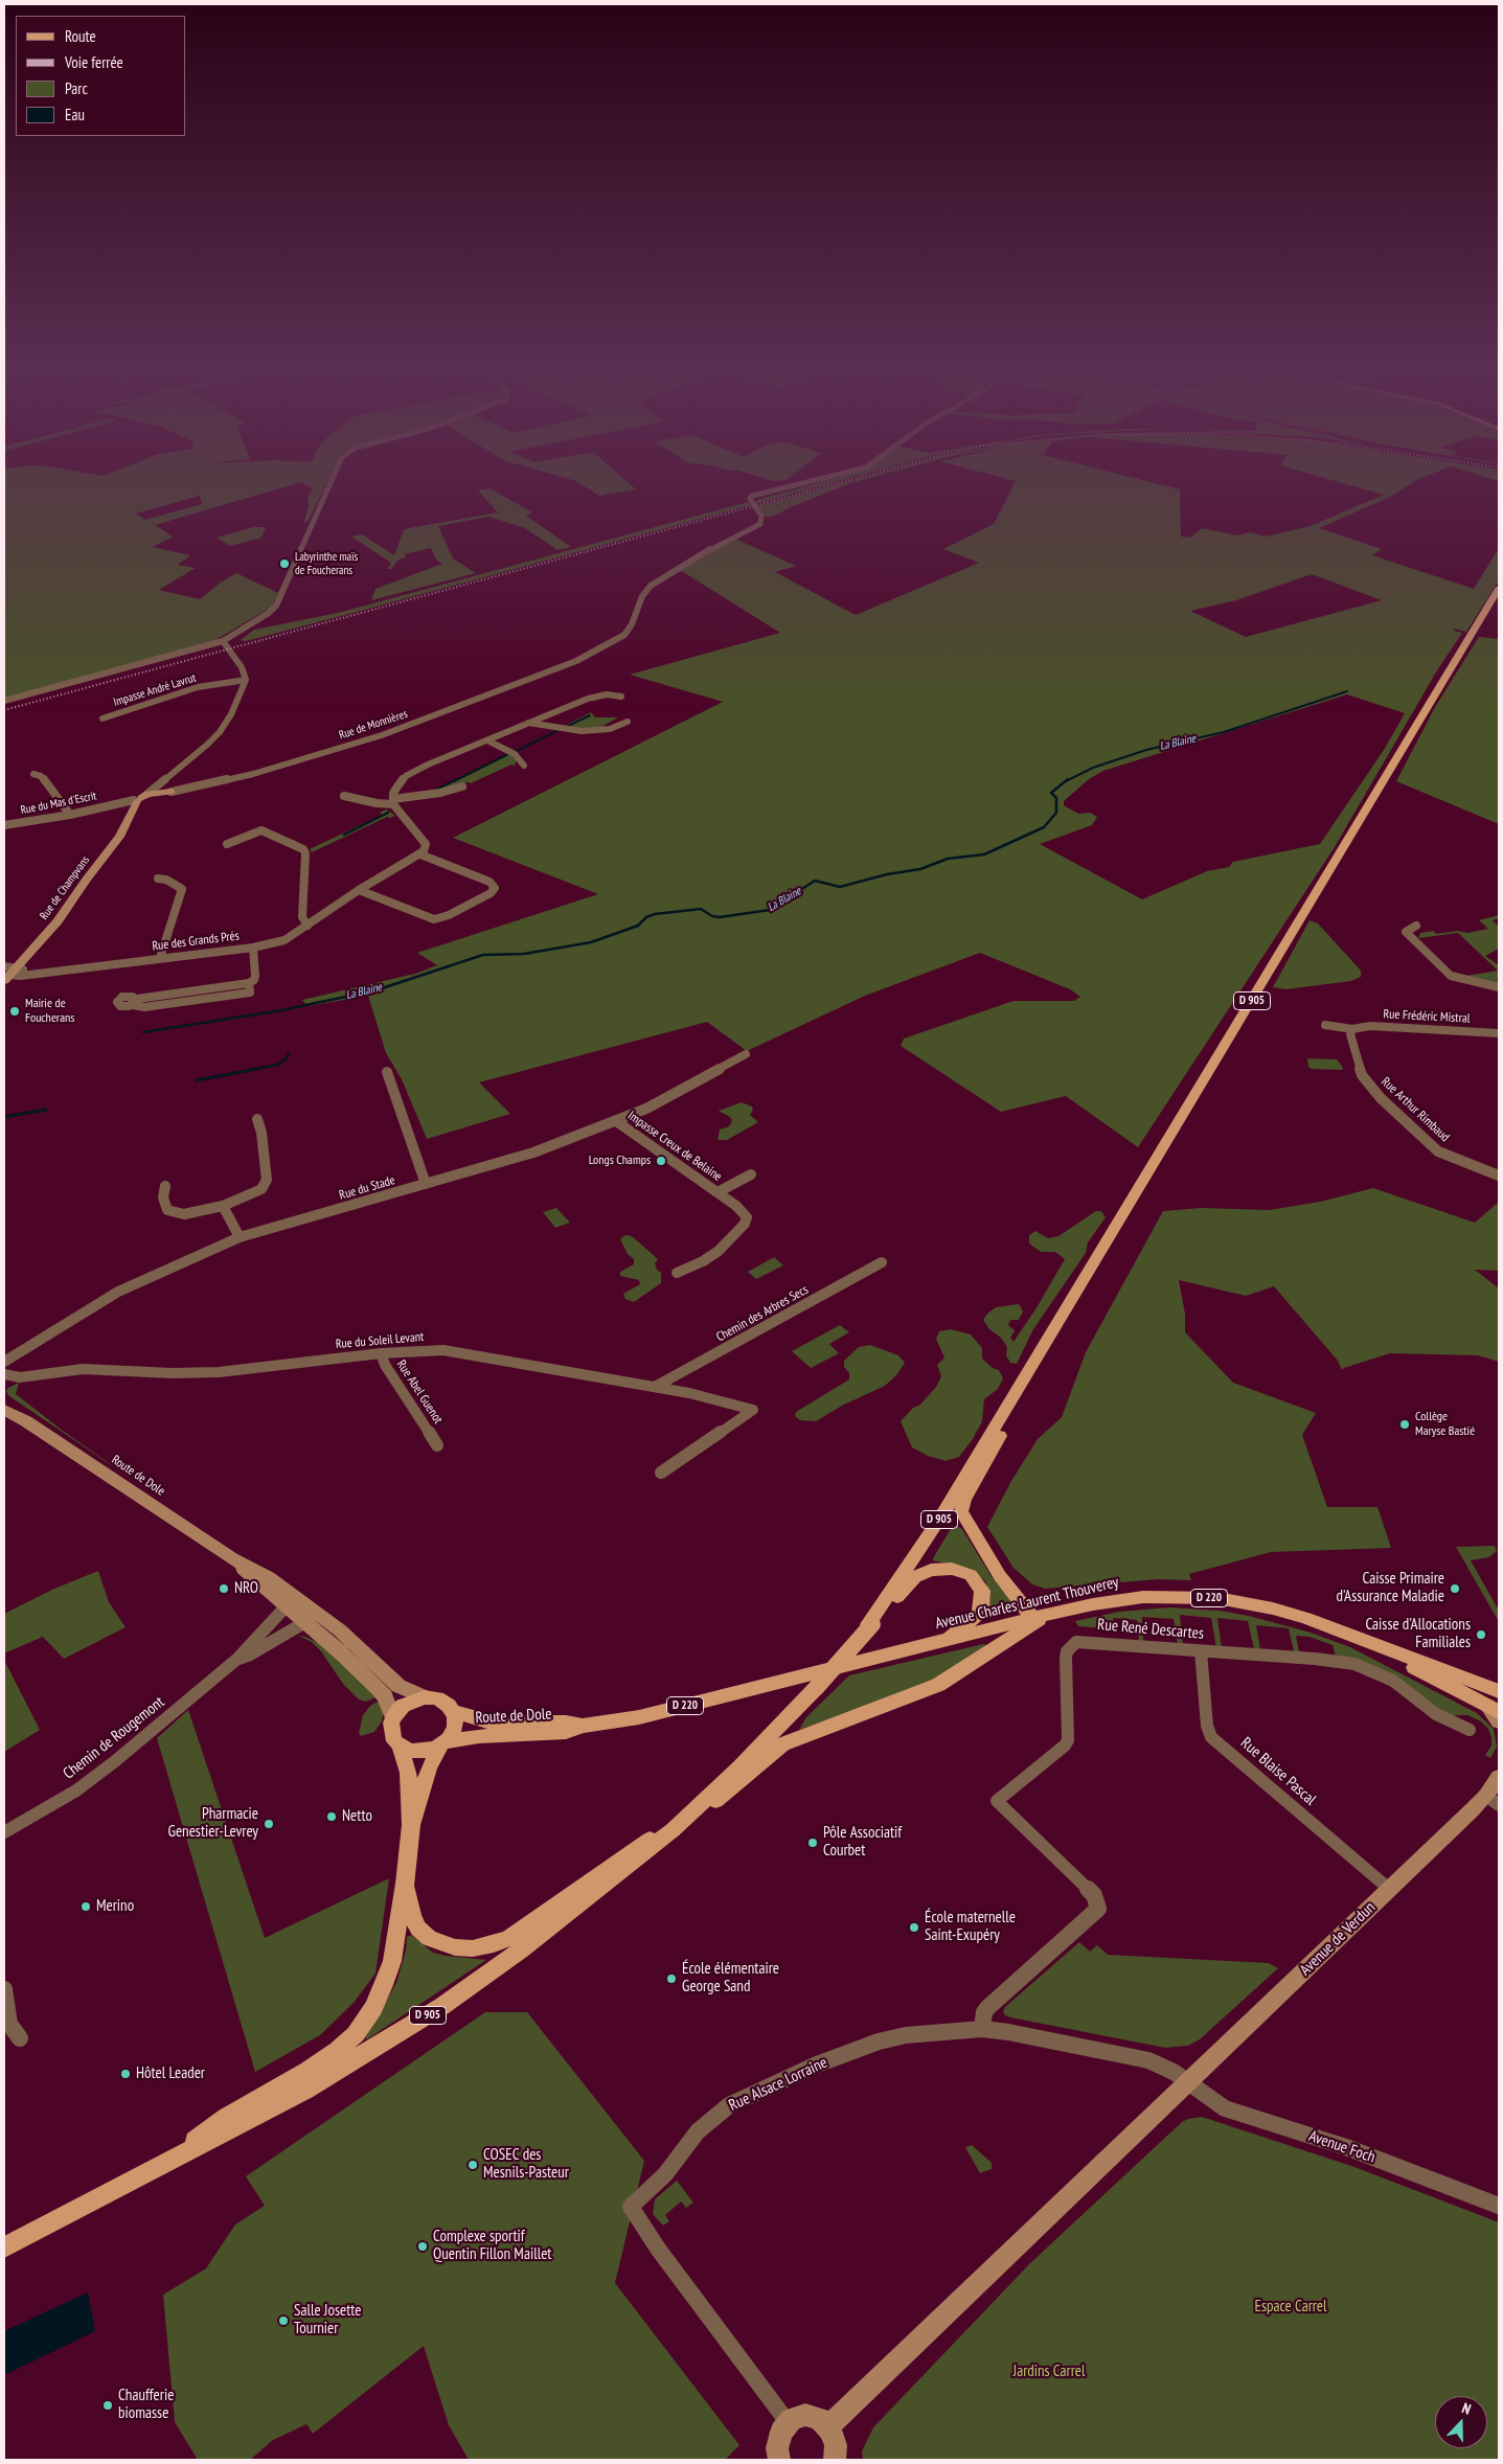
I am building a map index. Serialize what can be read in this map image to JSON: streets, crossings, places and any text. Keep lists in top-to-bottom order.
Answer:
{
  "streets": {
    "main road": [
      "Rue de Monnières",
      "Rue de Champvans",
      "D 905",
      "Route de Dole",
      "D 220",
      "Avenue Charles Laurent Thouverey",
      "Avenue de Verdun"
    ],
    "street": [
      "Impasse André Lavrut",
      "Rue du Mas d'Escrit",
      "Rue des Grands Prés",
      "Rue Frédéric Mistral",
      "Rue Arthur Rimbaud",
      "Impasse Creux de Belaine",
      "Rue du Stade",
      "Chemin des Arbres Secs",
      "Rue du Soleil Levant",
      "Rue Abel Guenot",
      "Rue René Descartes",
      "Chemin de Rougemont",
      "Rue Blaise Pascal",
      "Rue Alsace Lorraine",
      "Avenue Foch"
    ]
  },
  "crossings": [
    ["Impasse André Lavrut", "Rue de Champvans"],
    ["Rue de Monnières", "Rue du Mas d'Escrit"],
    ["Rue de Monnières", "Rue de Champvans"],
    ["Rue du Mas d'Escrit", "Rue de Champvans"],
    ["Rue de Champvans", "Rue des Grands Prés"],
    ["D 905", "Avenue Charles Laurent Thouverey"],
    ["Rue Frédéric Mistral", "Rue Arthur Rimbaud"],
    ["Impasse Creux de Belaine", "Rue du Stade"],
    ["Chemin des Arbres Secs", "Rue du Soleil Levant"],
    ["Rue du Soleil Levant", "Rue Abel Guenot"],
    ["Route de Dole", "Avenue Charles Laurent Thouverey"],
    ["Route de Dole", "Chemin de Rougemont"],
    ["Rue René Descartes", "Rue Blaise Pascal"],
    ["Rue René Descartes", "Rue Alsace Lorraine"],
    ["Rue Blaise Pascal", "Avenue de Verdun"],
    ["Avenue de Verdun", "Rue Alsace Lorraine"],
    ["Avenue de Verdun", "Avenue Foch"],
    ["Rue Alsace Lorraine", "Avenue Foch"]
  ],
  "water": ["La Blaine"],
  "parks": ["Espace Carrel", "Jardins Carrel"],
  "places": [
    "Labyrinthe maïs de Foucherans",
    "Mairie de Foucherans",
    "Longs Champs",
    "Collège Maryse Bastié",
    "NRO",
    "Caisse Primaire d'Assurance Maladie",
    "Caisse d'Allocations Familiales",
    "Netto",
    "Pharmacie Genestier-Levrey",
    "Pôle Associatif Courbet",
    "Merino",
    "École maternelle Saint-Exupéry",
    "École élémentaire George Sand",
    "Hôtel Leader",
    "COSEC des Mesnils-Pasteur",
    "Complexe sportif Quentin Fillon Maillet",
    "Salle Josette Tournier",
    "Chaufferie biomasse"
  ],
  "legend": [
    "Route",
    "Voie ferrée",
    "Parc",
    "Eau"
  ],
  "north": "top"
}
